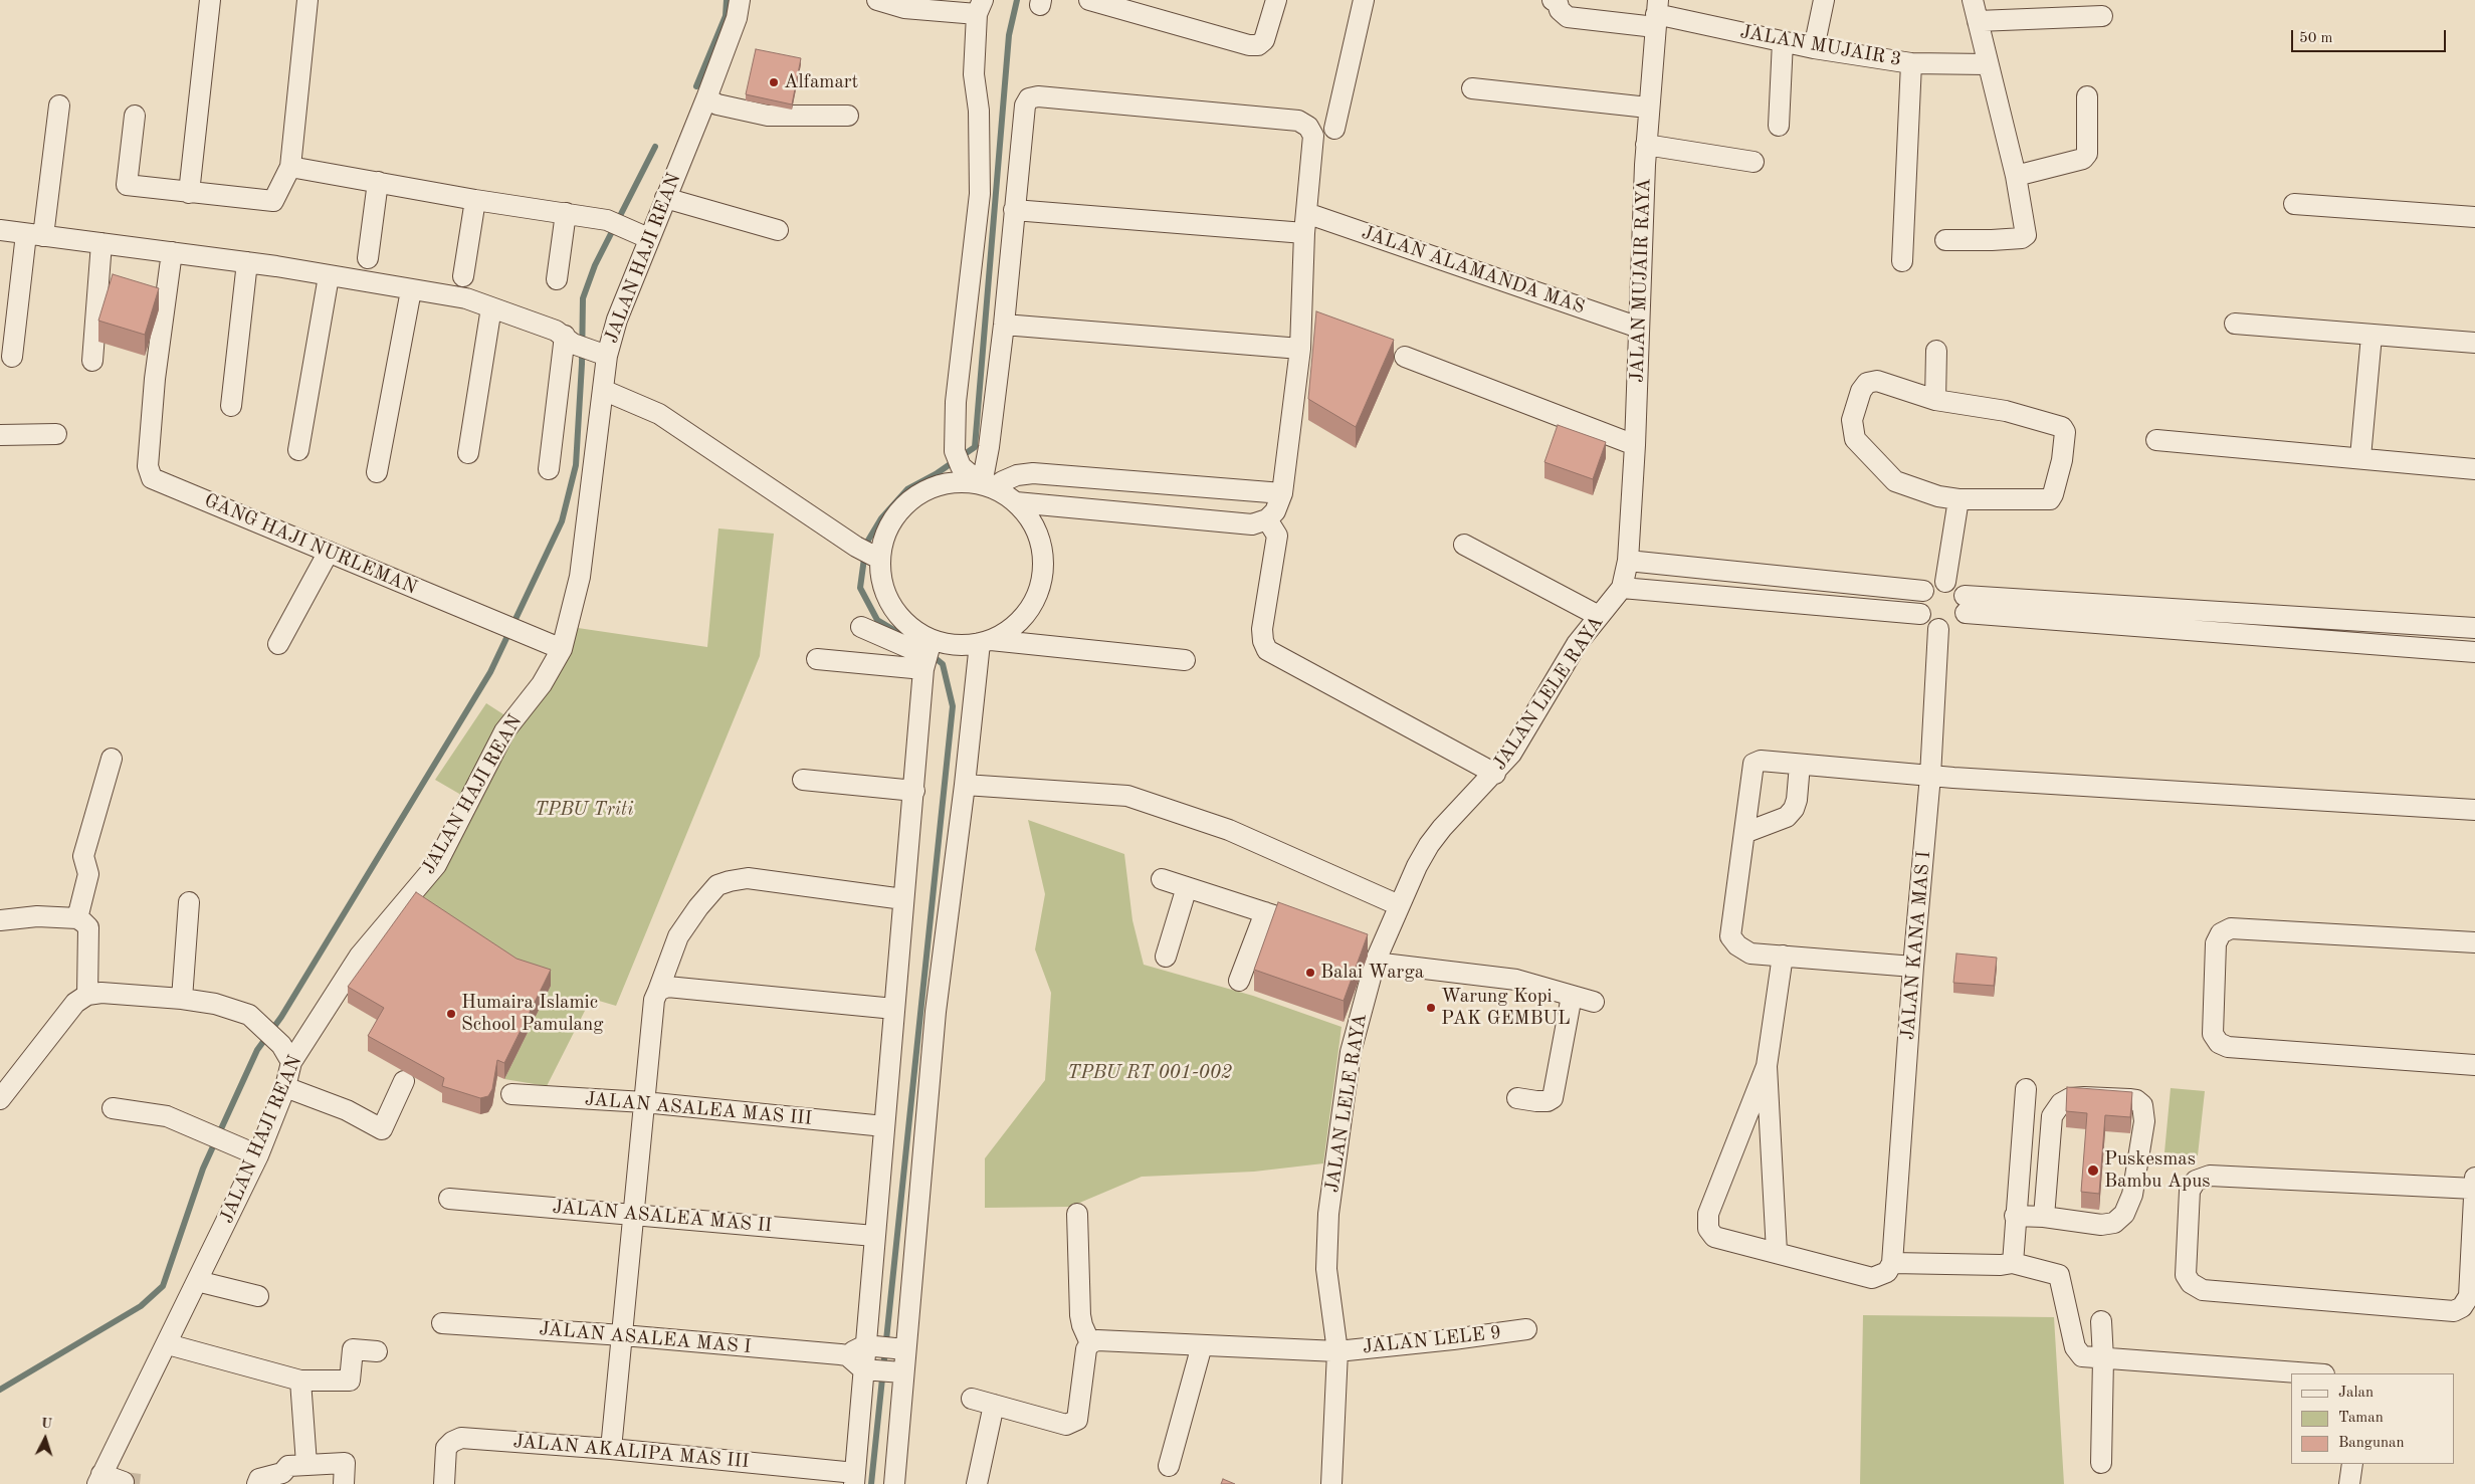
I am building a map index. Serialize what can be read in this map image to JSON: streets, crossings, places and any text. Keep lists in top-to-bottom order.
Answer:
{
  "streets": {
    "street": [
      "JALAN MUJAIR 3",
      "JALAN HAJI REAN",
      "JALAN ALAMANDA MAS",
      "JALAN MUJAIR RAYA",
      "GANG HAJI NURLEMAN",
      "JALAN LELE RAYA",
      "JALAN KANA MAS I",
      "JALAN ASALEA MAS III",
      "JALAN ASALEA MAS II",
      "JALAN ASALEA MAS I",
      "JALAN LELE 9",
      "JALAN AKALIPA MAS III"
    ]
  },
  "crossings": [
    ["JALAN MUJAIR 3", "JALAN MUJAIR RAYA"],
    ["JALAN HAJI REAN", "GANG HAJI NURLEMAN"],
    ["JALAN ALAMANDA MAS", "JALAN MUJAIR RAYA"],
    ["JALAN MUJAIR RAYA", "JALAN LELE RAYA"],
    ["JALAN LELE RAYA", "JALAN LELE 9"]
  ],
  "parks": ["TPBU Triti", "TPBU RT 001-002"],
  "places": [
    "Alfamart",
    "Balai Warga",
    "Warung Kopi PAK GEMBUL",
    "Humaira Islamic School Pamulang",
    "Puskesmas Bambu Apus"
  ],
  "legend": ["Jalan", "Taman", "Bangunan"],
  "scale_bar": "50 m",
  "north": "top"
}
